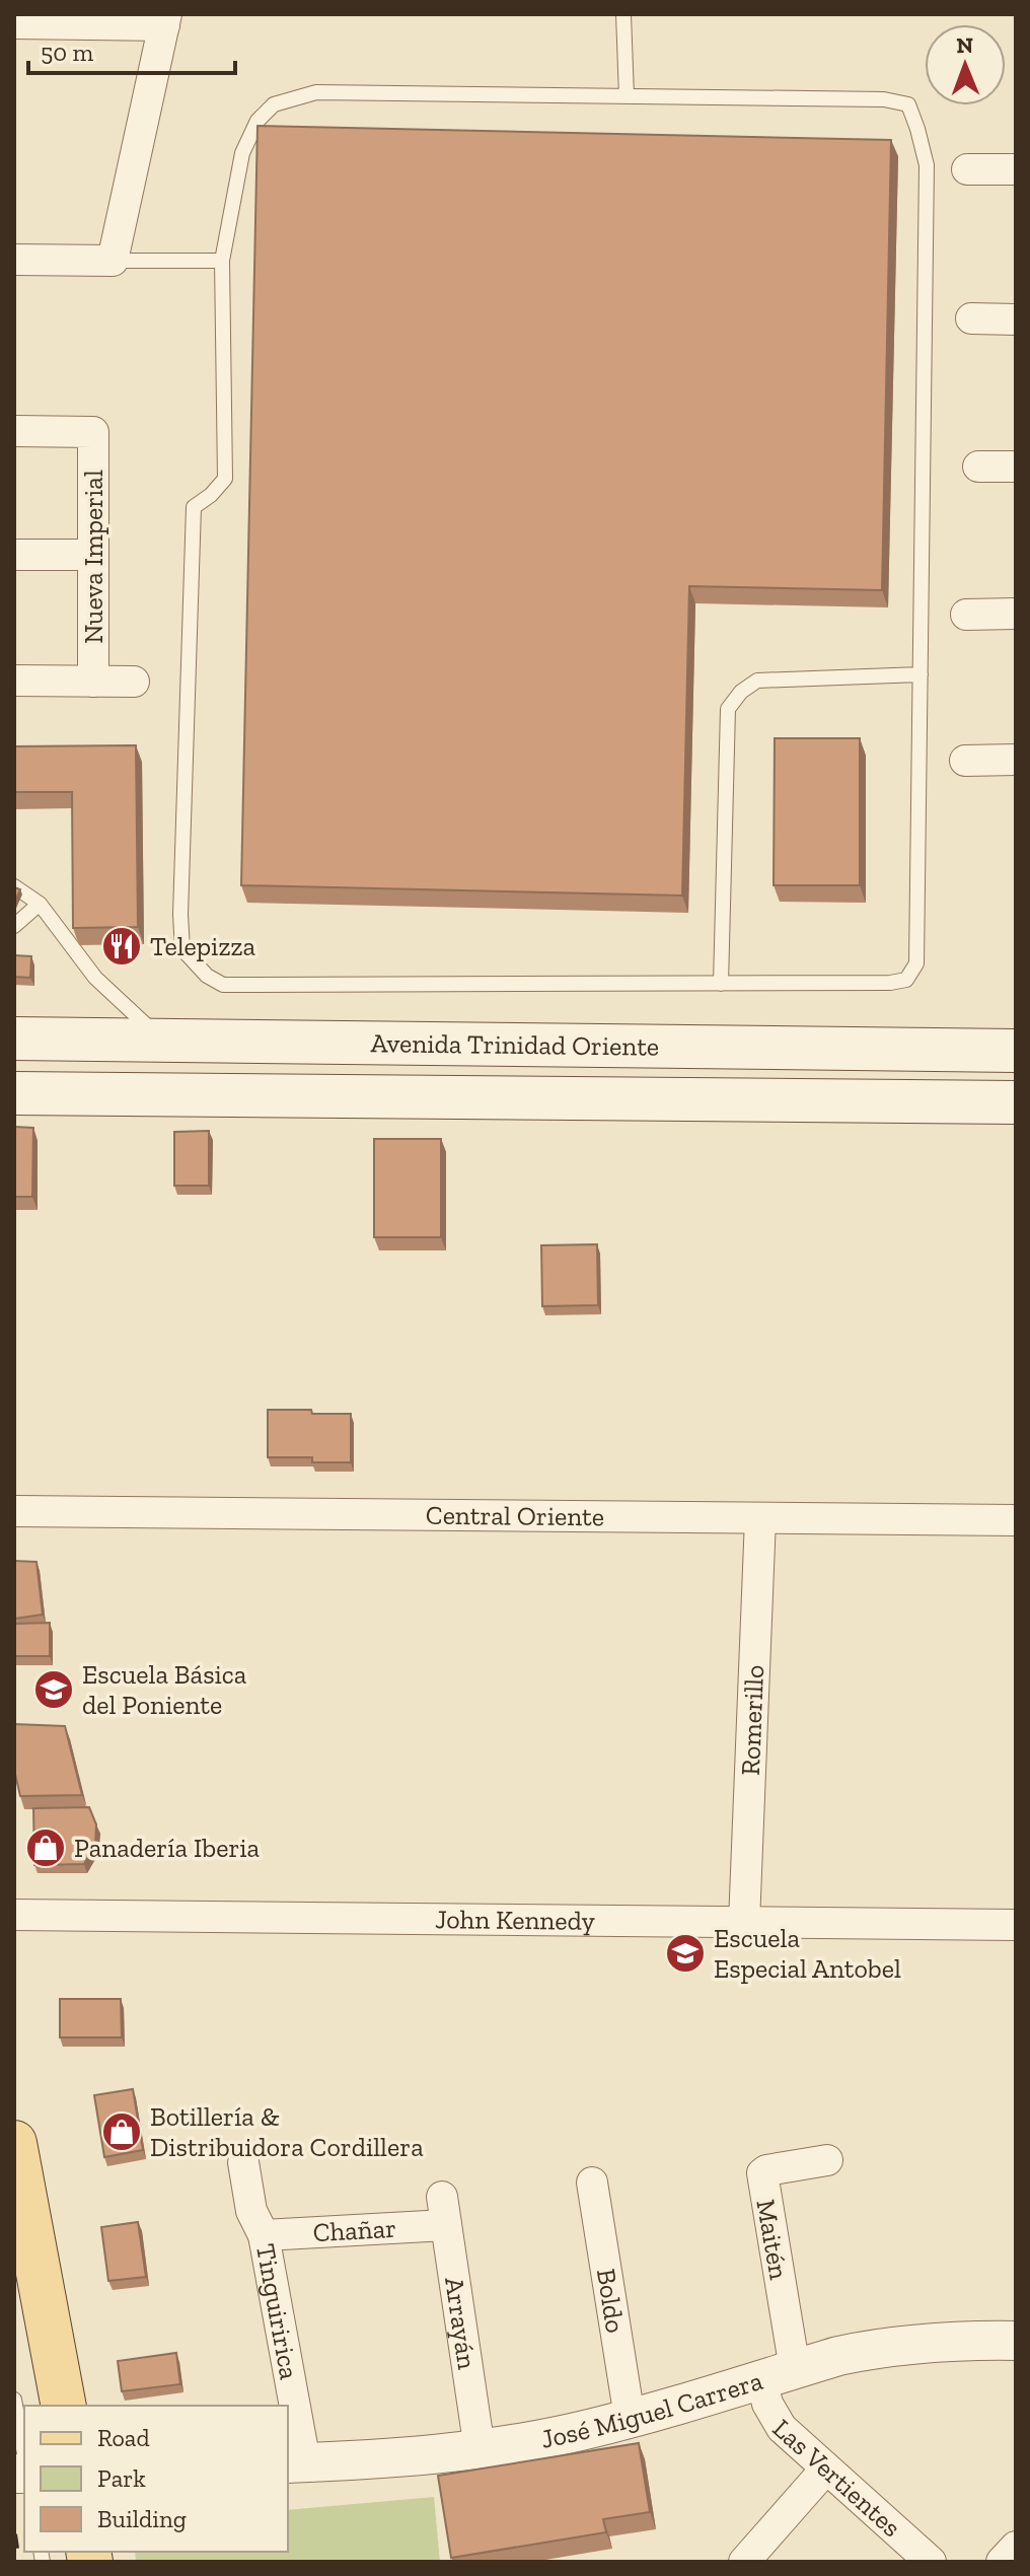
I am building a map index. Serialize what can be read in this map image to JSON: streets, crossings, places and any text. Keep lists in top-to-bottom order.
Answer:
{
  "streets": {
    "main road": ["Avenida Trinidad Oriente"],
    "street": [
      "Nueva Imperial",
      "Central Oriente",
      "Romerillo",
      "John Kennedy",
      "Chañar",
      "Maitén",
      "Boldo",
      "Tinguiririca",
      "Arrayán",
      "José Miguel Carrera",
      "Las Vertientes"
    ]
  },
  "crossings": [
    ["Central Oriente", "Romerillo"],
    ["Romerillo", "John Kennedy"],
    ["Chañar", "Tinguiririca"],
    ["Chañar", "Arrayán"],
    ["Maitén", "José Miguel Carrera"],
    ["Maitén", "Las Vertientes"],
    ["Boldo", "José Miguel Carrera"],
    ["Tinguiririca", "José Miguel Carrera"],
    ["Arrayán", "José Miguel Carrera"],
    ["José Miguel Carrera", "Las Vertientes"]
  ],
  "places": {
    "restaurant": ["Telepizza"],
    "school or university": ["Escuela Básica del Poniente", "Escuela Especial Antobel"],
    "shop": ["Panadería Iberia", "Botillería & Distribuidora Cordillera"]
  },
  "legend": ["Road", "Park", "Building"],
  "scale_bar": "50 m",
  "north": "top"
}
